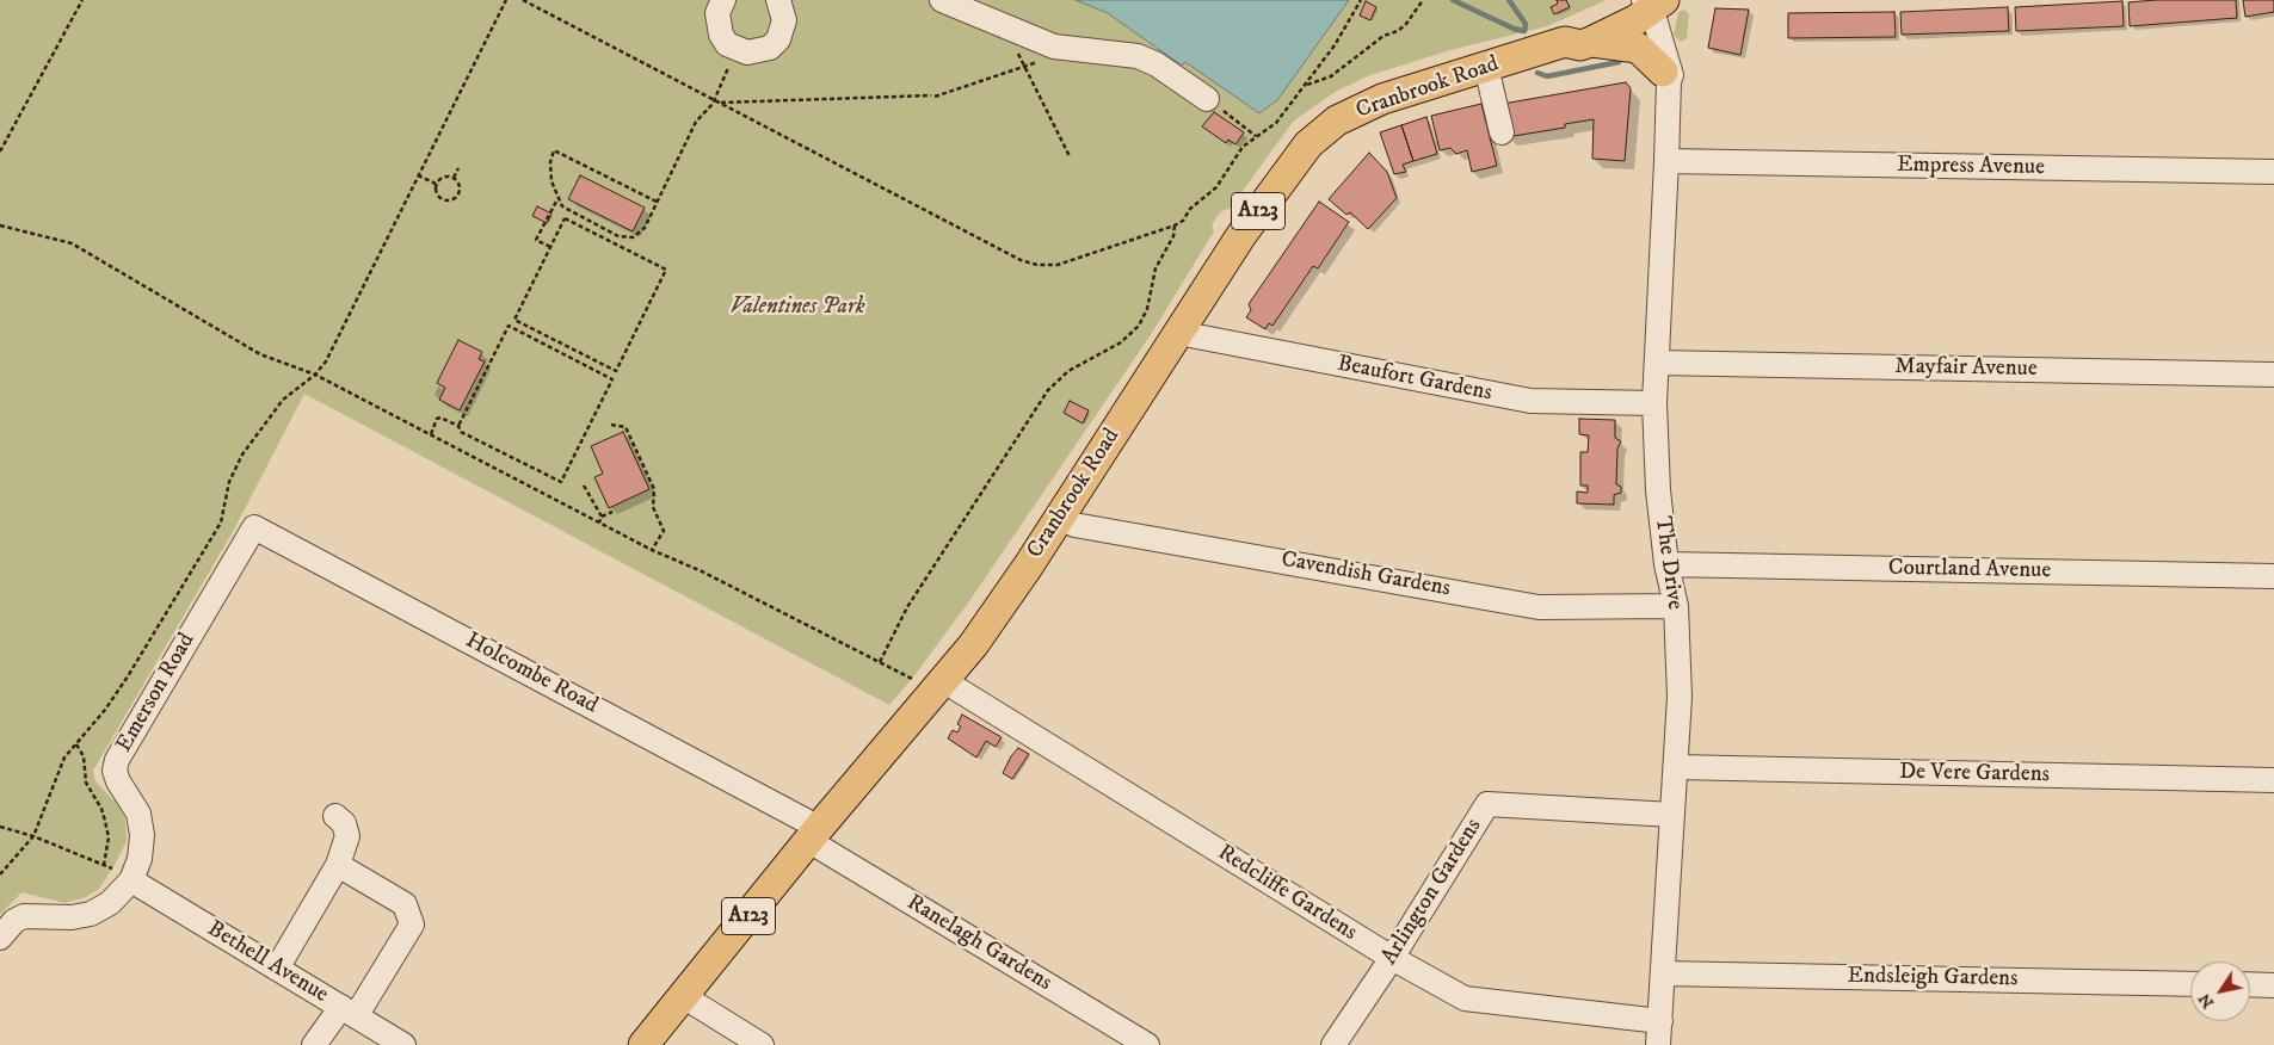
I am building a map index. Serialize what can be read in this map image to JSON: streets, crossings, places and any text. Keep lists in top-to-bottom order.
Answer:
{
  "streets": {
    "main road": ["Cranbrook Road", "A123"],
    "street": [
      "Empress Avenue",
      "Mayfair Avenue",
      "Beaufort Gardens",
      "The Drive",
      "Courtland Avenue",
      "Cavendish Gardens",
      "Holcombe Road",
      "Emerson Road",
      "De Vere Gardens",
      "Arlington Gardens",
      "Redcliffe Gardens",
      "Ranelagh Gardens",
      "Bethell Avenue",
      "Endsleigh Gardens"
    ]
  },
  "crossings": [
    ["Cranbrook Road", "Beaufort Gardens"],
    ["Cranbrook Road", "The Drive"],
    ["Cranbrook Road", "Cavendish Gardens"],
    ["Cranbrook Road", "Holcombe Road"],
    ["Cranbrook Road", "Redcliffe Gardens"],
    ["Cranbrook Road", "Ranelagh Gardens"],
    ["Empress Avenue", "The Drive"],
    ["Mayfair Avenue", "The Drive"],
    ["Beaufort Gardens", "The Drive"],
    ["The Drive", "Courtland Avenue"],
    ["The Drive", "Cavendish Gardens"],
    ["The Drive", "De Vere Gardens"],
    ["The Drive", "Arlington Gardens"],
    ["The Drive", "Redcliffe Gardens"],
    ["The Drive", "Endsleigh Gardens"],
    ["Holcombe Road", "Emerson Road"],
    ["Holcombe Road", "Ranelagh Gardens"],
    ["Emerson Road", "Bethell Avenue"],
    ["Arlington Gardens", "Redcliffe Gardens"]
  ],
  "parks": ["Valentines Park"],
  "north": "bottom left"
}
